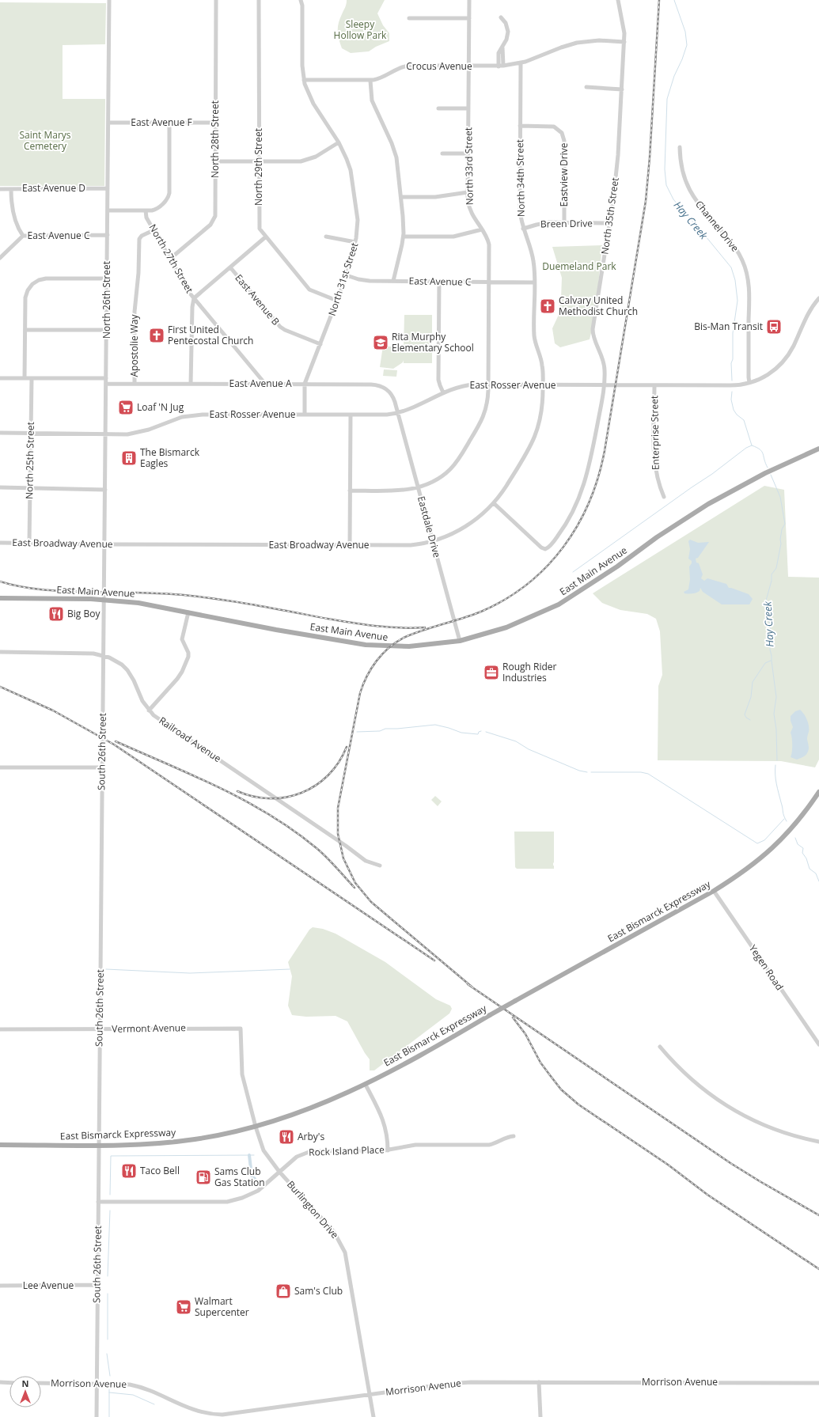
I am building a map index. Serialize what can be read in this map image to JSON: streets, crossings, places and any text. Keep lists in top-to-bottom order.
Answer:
{
  "streets": {
    "main road": ["East Main Avenue", "East Bismarck Expressway"],
    "street": [
      "Crocus Avenue",
      "East Avenue F",
      "North 28th Street",
      "North 33rd Street",
      "North 29th Street",
      "Eastview Drive",
      "North 34th Street",
      "East Avenue D",
      "North 35th Street",
      "Breen Drive",
      "Channel Drive",
      "East Avenue C",
      "North 27th Street",
      "North 31st Street",
      "North 26th Street",
      "East Avenue B",
      "Apostolie Way",
      "East Avenue A",
      "East Rosser Avenue",
      "Enterprise Street",
      "North 25th Street",
      "Eastdale Drive",
      "East Broadway Avenue",
      "Railroad Avenue",
      "South 26th Street",
      "Yegen Road",
      "Vermont Avenue",
      "Rock Island Place",
      "Burlington Drive",
      "Lee Avenue",
      "Morrison Avenue"
    ]
  },
  "crossings": [
    ["Crocus Avenue", "North 33rd Street"],
    ["Crocus Avenue", "North 34th Street"],
    ["Crocus Avenue", "North 35th Street"],
    ["Crocus Avenue", "North 31st Street"],
    ["East Avenue F", "North 28th Street"],
    ["East Avenue F", "North 26th Street"],
    ["North 28th Street", "North 27th Street"],
    ["North 33rd Street", "East Avenue C"],
    ["North 33rd Street", "East Rosser Avenue"],
    ["North 33rd Street", "Eastdale Drive"],
    ["Eastview Drive", "North 34th Street"],
    ["Eastview Drive", "Breen Drive"],
    ["North 34th Street", "Breen Drive"],
    ["North 34th Street", "East Avenue C"],
    ["North 34th Street", "East Rosser Avenue"],
    ["North 34th Street", "East Broadway Avenue"],
    ["East Avenue D", "North 26th Street"],
    ["North 35th Street", "Breen Drive"],
    ["North 35th Street", "East Rosser Avenue"],
    ["North 35th Street", "East Broadway Avenue"],
    ["Channel Drive", "East Rosser Avenue"],
    ["East Avenue C", "North 31st Street"],
    ["East Avenue C", "North 26th Street"],
    ["North 27th Street", "Apostolie Way"],
    ["North 27th Street", "East Avenue A"],
    ["North 31st Street", "East Avenue B"],
    ["North 31st Street", "East Avenue A"],
    ["North 31st Street", "East Rosser Avenue"],
    ["North 26th Street", "East Avenue A"],
    ["North 26th Street", "East Rosser Avenue"],
    ["North 26th Street", "East Broadway Avenue"],
    ["North 26th Street", "East Main Avenue"],
    ["North 26th Street", "South 26th Street"],
    ["Apostolie Way", "East Avenue A"],
    ["East Avenue A", "East Rosser Avenue"],
    ["East Avenue A", "Eastdale Drive"],
    ["East Rosser Avenue", "Enterprise Street"],
    ["East Rosser Avenue", "North 25th Street"],
    ["East Rosser Avenue", "Eastdale Drive"],
    ["East Rosser Avenue", "East Broadway Avenue"],
    ["North 25th Street", "East Broadway Avenue"],
    ["Eastdale Drive", "East Broadway Avenue"],
    ["Eastdale Drive", "East Main Avenue"],
    ["East Main Avenue", "South 26th Street"],
    ["Railroad Avenue", "South 26th Street"],
    ["South 26th Street", "East Bismarck Expressway"],
    ["South 26th Street", "Vermont Avenue"],
    ["South 26th Street", "Rock Island Place"],
    ["South 26th Street", "Lee Avenue"],
    ["South 26th Street", "Morrison Avenue"],
    ["East Bismarck Expressway", "Yegen Road"],
    ["East Bismarck Expressway", "Burlington Drive"],
    ["Vermont Avenue", "Burlington Drive"],
    ["Rock Island Place", "Burlington Drive"],
    ["Burlington Drive", "Morrison Avenue"]
  ],
  "water": ["Hay Creek"],
  "parks": ["Sleepy Hollow Park", "Saint Marys Cemetery", "Duemeland Park"],
  "places": {
    "church": ["Calvary United Methodist Church", "First United Pentecostal Church"],
    "bus stop": ["Bis-Man Transit"],
    "school or university": ["Rita Murphy Elementary School"],
    "supermarket": ["Loaf 'N Jug", "Walmart Supercenter"],
    "building": ["The Bismarck Eagles"],
    "restaurant": ["Big Boy", "Arby's", "Taco Bell"],
    "office": ["Rough Rider Industries"],
    "fuel station": ["Sams Club Gas Station"],
    "shop": ["Sam's Club"]
  },
  "north": "top"
}
